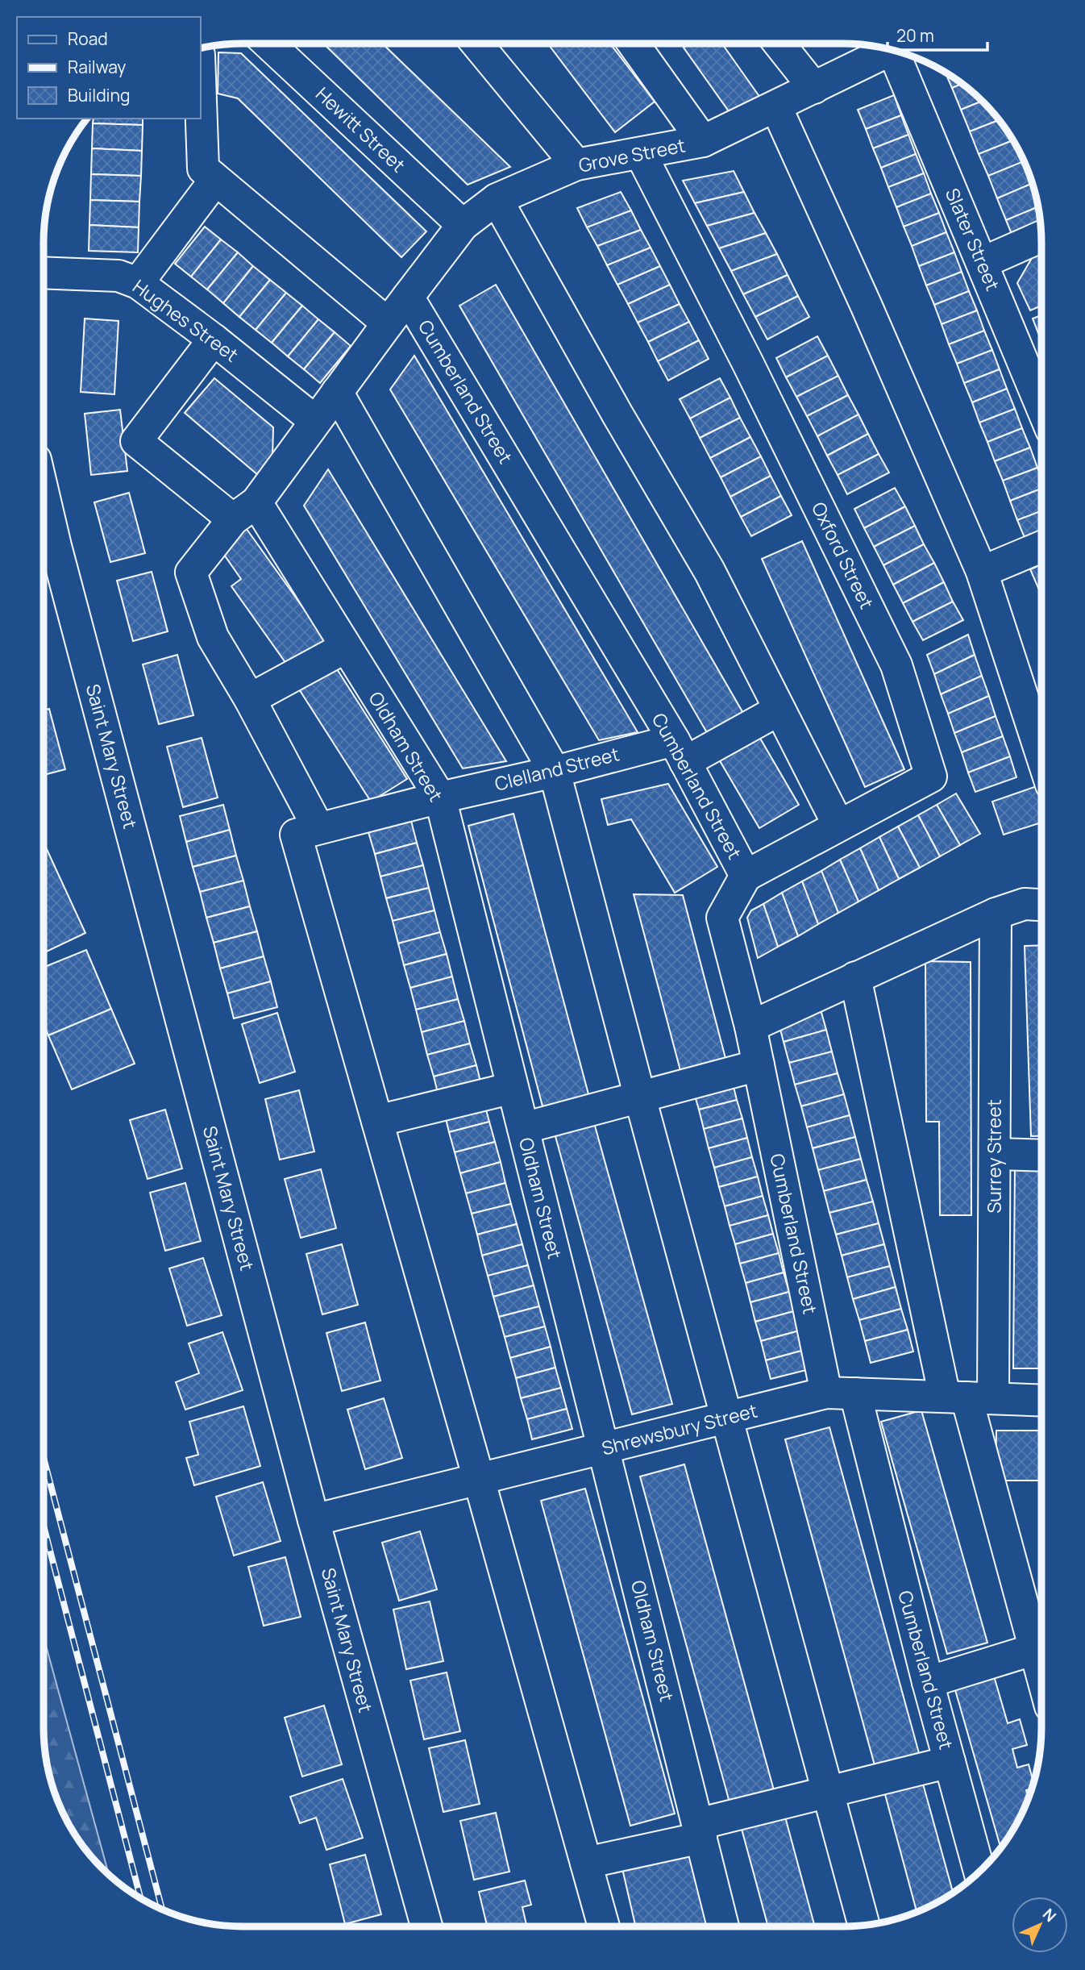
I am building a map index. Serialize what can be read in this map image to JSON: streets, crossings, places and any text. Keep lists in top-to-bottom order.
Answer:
{
  "streets": {
    "street": [
      "Hewitt Street",
      "Grove Street",
      "Slater Street",
      "Hughes Street",
      "Cumberland Street",
      "Oxford Street",
      "Oldham Street",
      "Saint Mary Street",
      "Clelland Street",
      "Surrey Street",
      "Shrewsbury Street"
    ]
  },
  "crossings": [
    ["Hewitt Street", "Grove Street"],
    ["Grove Street", "Hughes Street"],
    ["Grove Street", "Cumberland Street"],
    ["Grove Street", "Oxford Street"],
    ["Grove Street", "Oldham Street"],
    ["Hughes Street", "Oldham Street"],
    ["Cumberland Street", "Oxford Street"],
    ["Cumberland Street", "Clelland Street"],
    ["Cumberland Street", "Shrewsbury Street"],
    ["Oldham Street", "Clelland Street"],
    ["Oldham Street", "Shrewsbury Street"],
    ["Saint Mary Street", "Shrewsbury Street"],
    ["Surrey Street", "Shrewsbury Street"]
  ],
  "legend": ["Road", "Railway", "Building"],
  "scale_bar": "20 m",
  "north": "top right"
}
